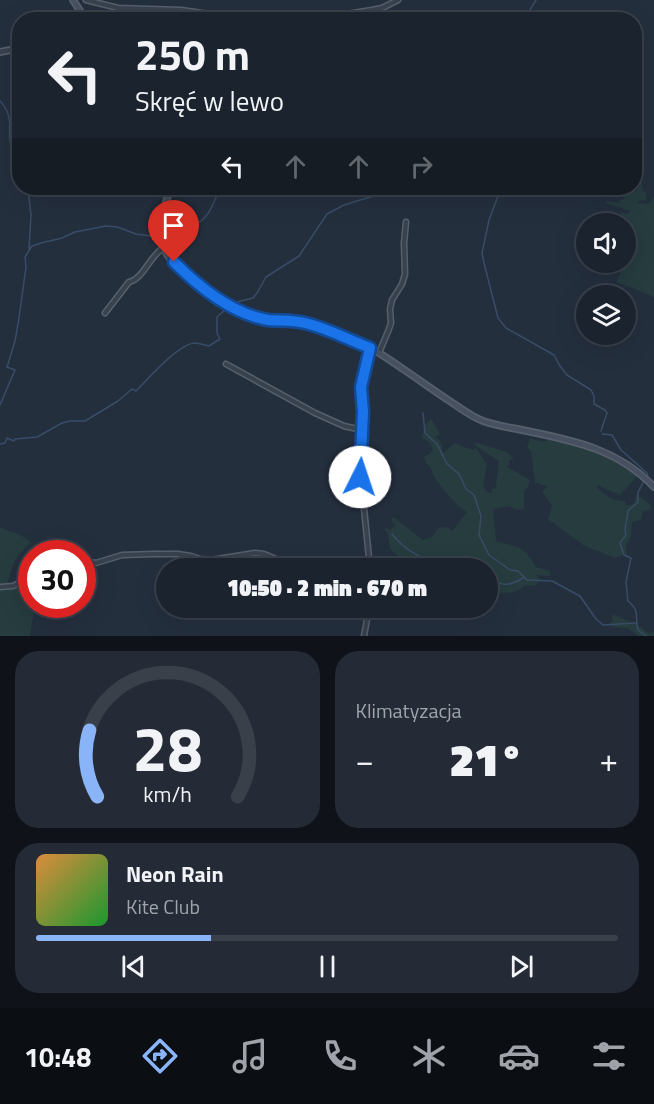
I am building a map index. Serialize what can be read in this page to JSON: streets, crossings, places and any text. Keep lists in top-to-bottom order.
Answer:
{
  "page": {
    "turn": ["250 m", "Skręć w lewo"],
    "limit": "30",
    "trip": "10:50 · 2 min · 670 m",
    "tile": "Klimatyzacja",
    "heat": ["−", "21°", "+"],
    "song": ["Neon Rain", "Kite Club"],
    "tabs": "10:48",
    "gauge": ["28", "km/h"]
  }
}
